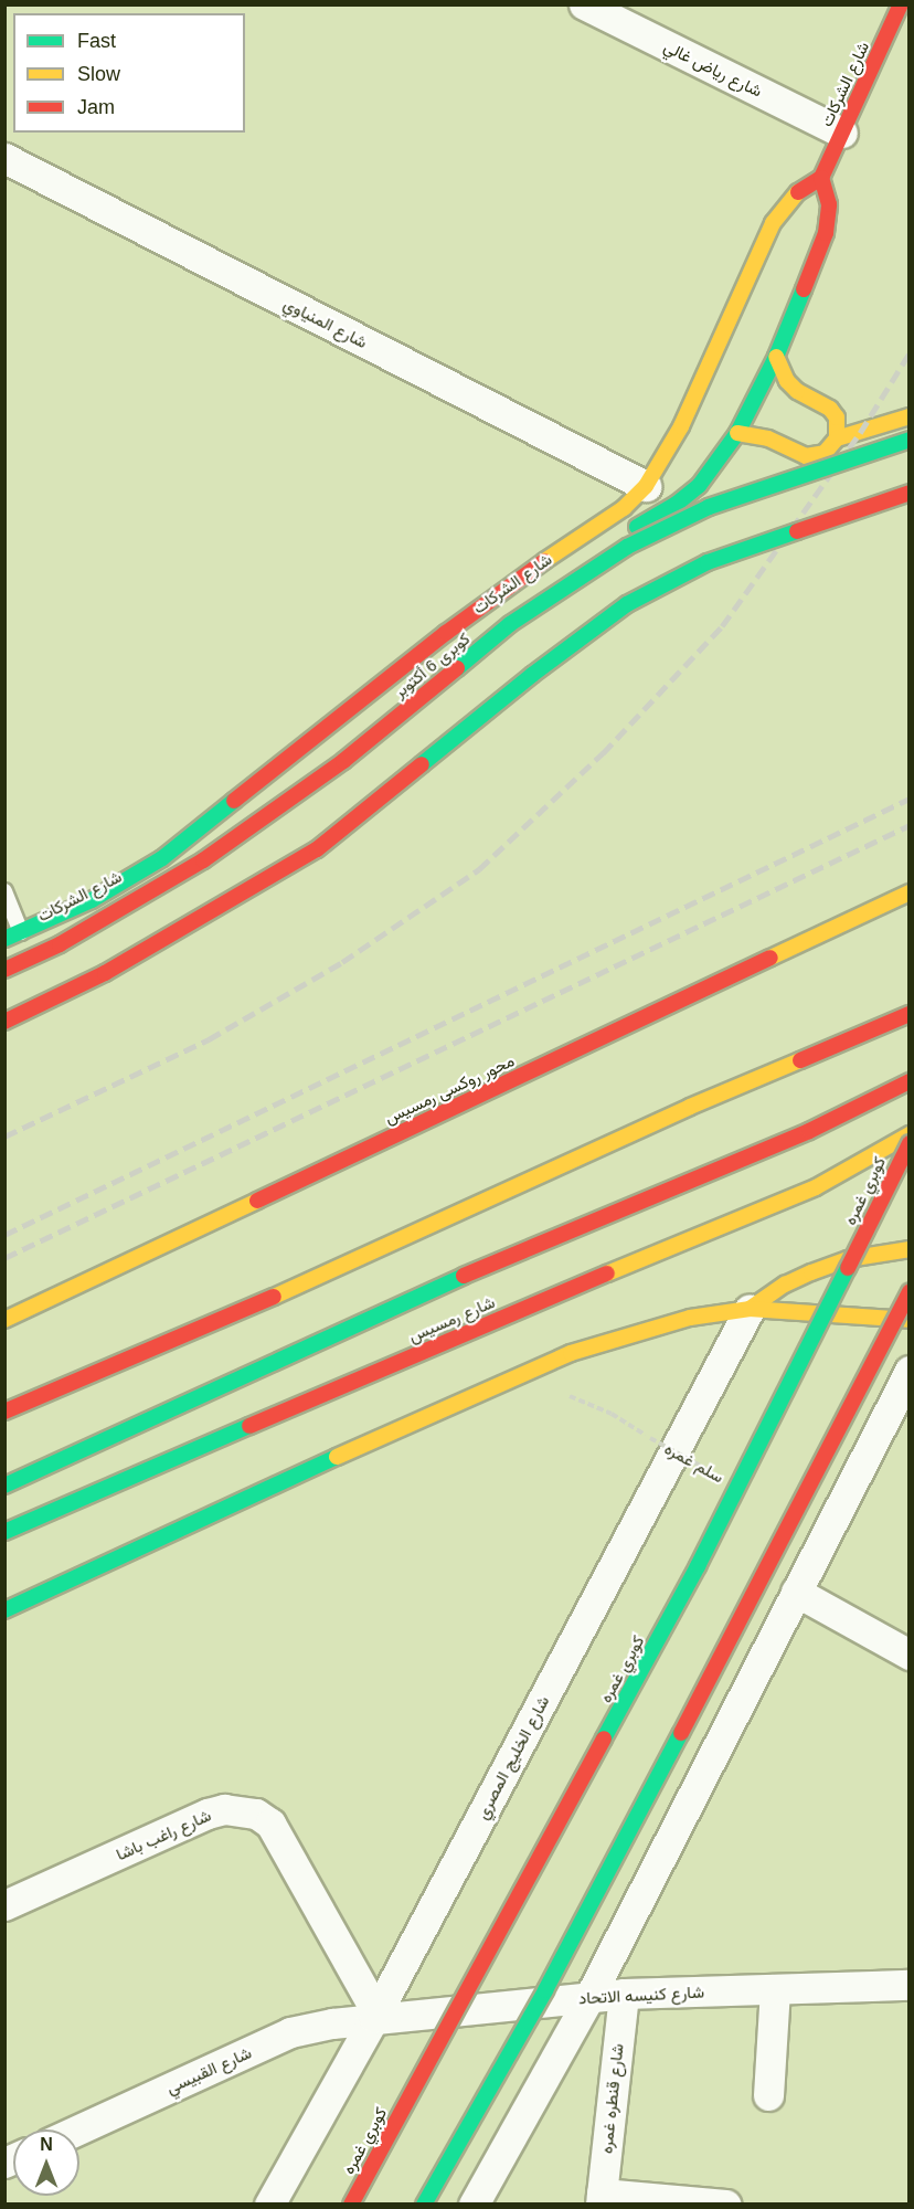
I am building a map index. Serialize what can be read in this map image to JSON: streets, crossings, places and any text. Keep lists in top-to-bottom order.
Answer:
{
  "streets": {
    "main road": [
      "شارع الشركات",
      "كوبرى 6 أكتوبر",
      "محور روكسى رمسيس",
      "كوبري غمره",
      "شارع رمسيس"
    ],
    "street": [
      "شارع رياض غالي",
      "شارع المنياوي",
      "شارع الخليج المصري",
      "شارع راغب باشا",
      "شارع كنيسه الاتحاد",
      "شارع القبيسي",
      "شارع قنطره غمره"
    ],
    "path": ["سلم غمره"]
  },
  "crossings": [
    ["شارع رياض غالي", "شارع الشركات"],
    ["شارع الشركات", "شارع المنياوي"],
    ["كوبري غمره", "سلم غمره"],
    ["شارع الخليج المصري", "شارع راغب باشا"],
    ["شارع الخليج المصري", "شارع كنيسه الاتحاد"],
    ["شارع الخليج المصري", "شارع القبيسي"],
    ["شارع راغب باشا", "شارع كنيسه الاتحاد"],
    ["شارع راغب باشا", "شارع القبيسي"],
    ["شارع كنيسه الاتحاد", "شارع القبيسي"],
    ["شارع كنيسه الاتحاد", "شارع قنطره غمره"]
  ],
  "legend": ["Fast", "Slow", "Jam"],
  "north": "top"
}
